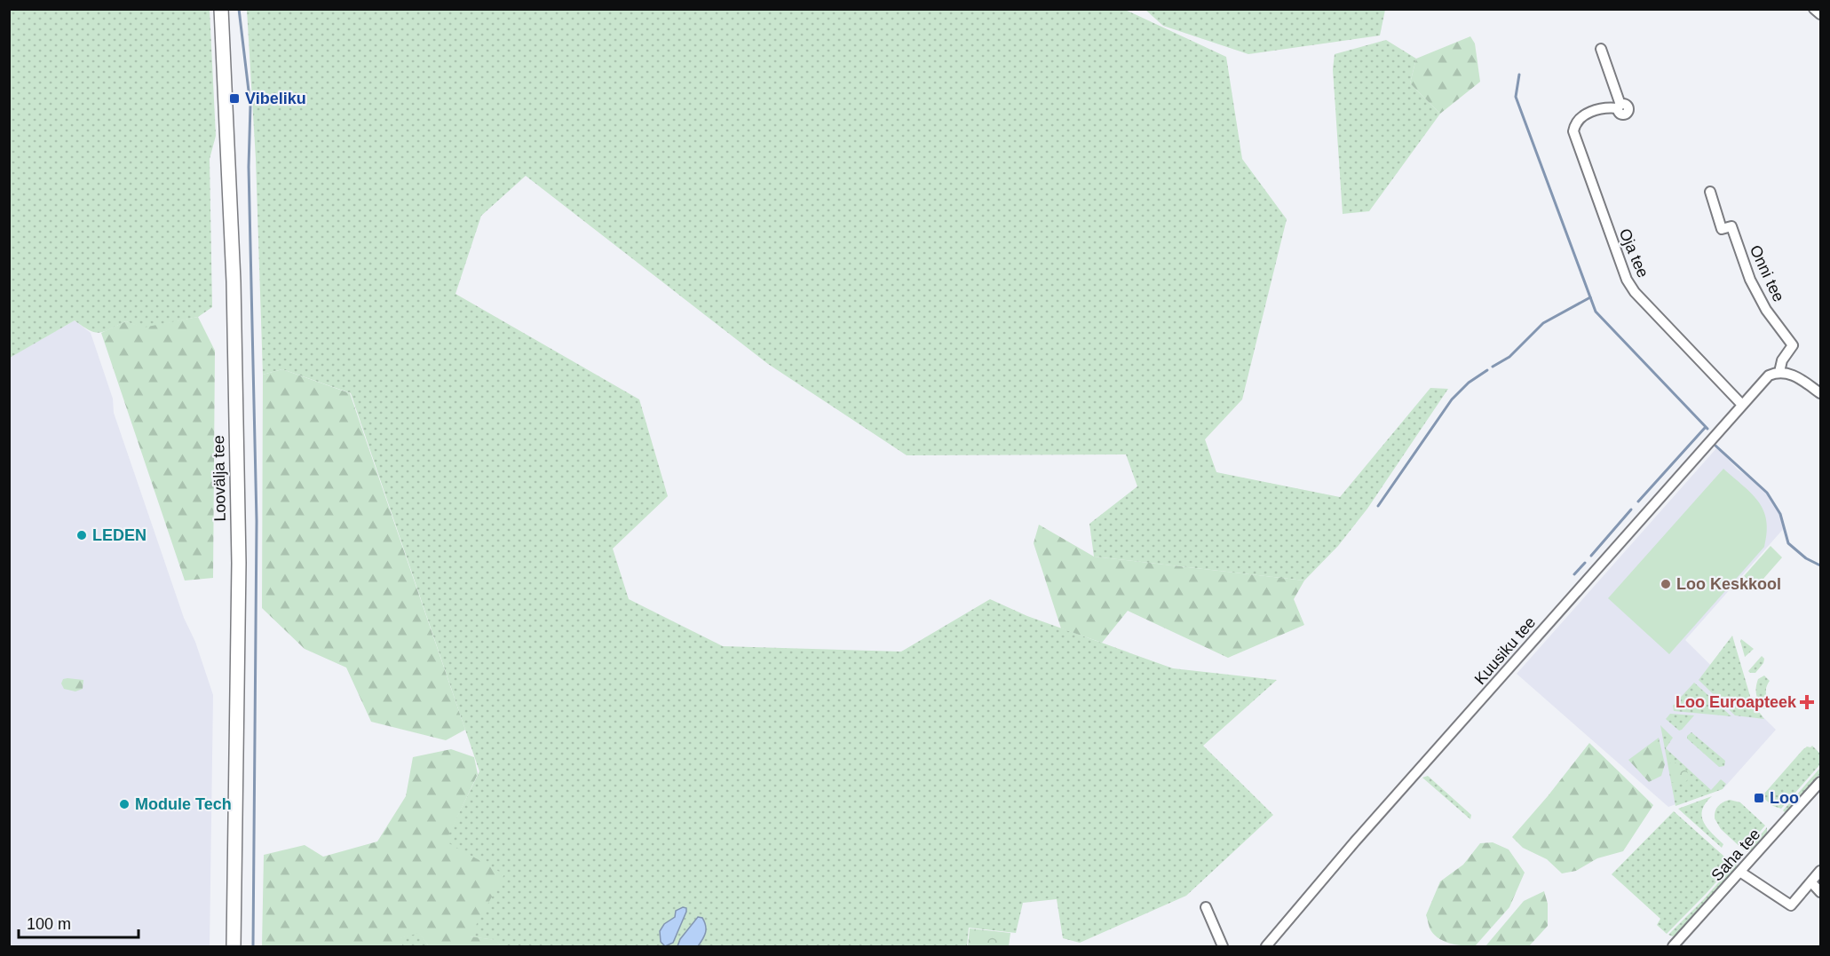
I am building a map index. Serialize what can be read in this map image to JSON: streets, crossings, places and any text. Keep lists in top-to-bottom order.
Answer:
{
  "streets": {
    "street": [
      "Oja tee",
      "Onni tee",
      "Loovälja tee",
      "Kuusiku tee",
      "Saha tee"
    ]
  },
  "crossings": [
    ["Oja tee", "Kuusiku tee"],
    ["Onni tee", "Kuusiku tee"]
  ],
  "places": {
    "transit": ["Vibeliku", "Loo"],
    "other": ["LEDEN", "Loo Keskkool", "Module Tech"],
    "health": ["Loo Euroapteek"]
  },
  "scale_bar": "100 m"
}
